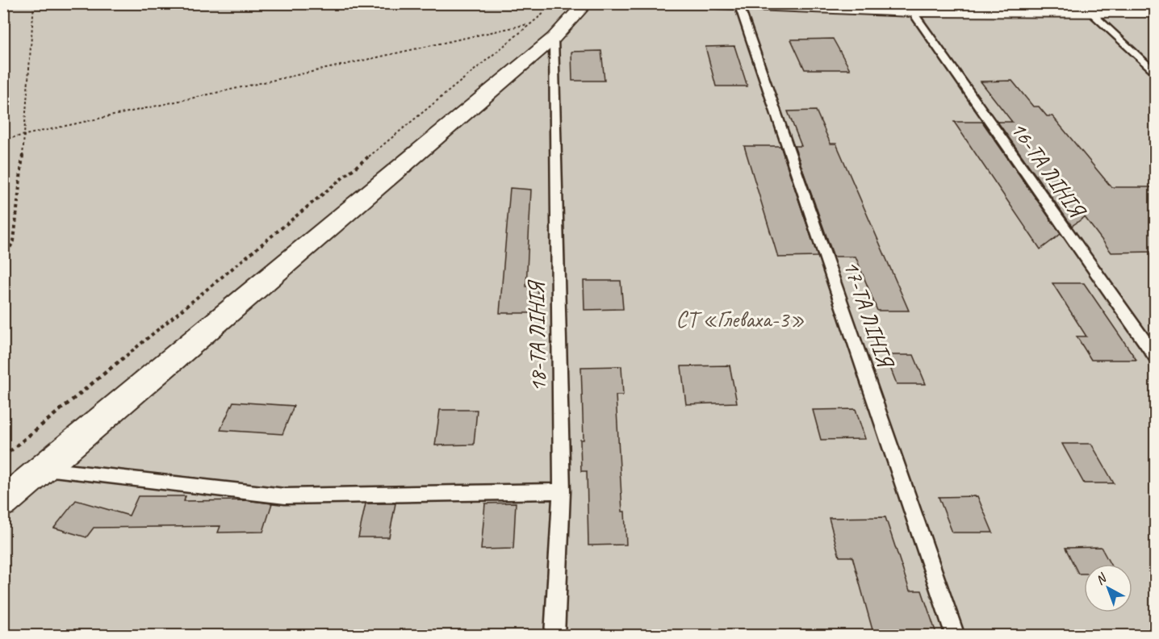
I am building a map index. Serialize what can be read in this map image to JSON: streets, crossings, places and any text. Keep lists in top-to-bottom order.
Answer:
{
  "streets": {
    "lane": ["16-ТА ЛІНІЯ", "17-ТА ЛІНІЯ", "18-ТА ЛІНІЯ"]
  },
  "parks": ["СТ «Глеваха-3»"],
  "north": "top left"
}
